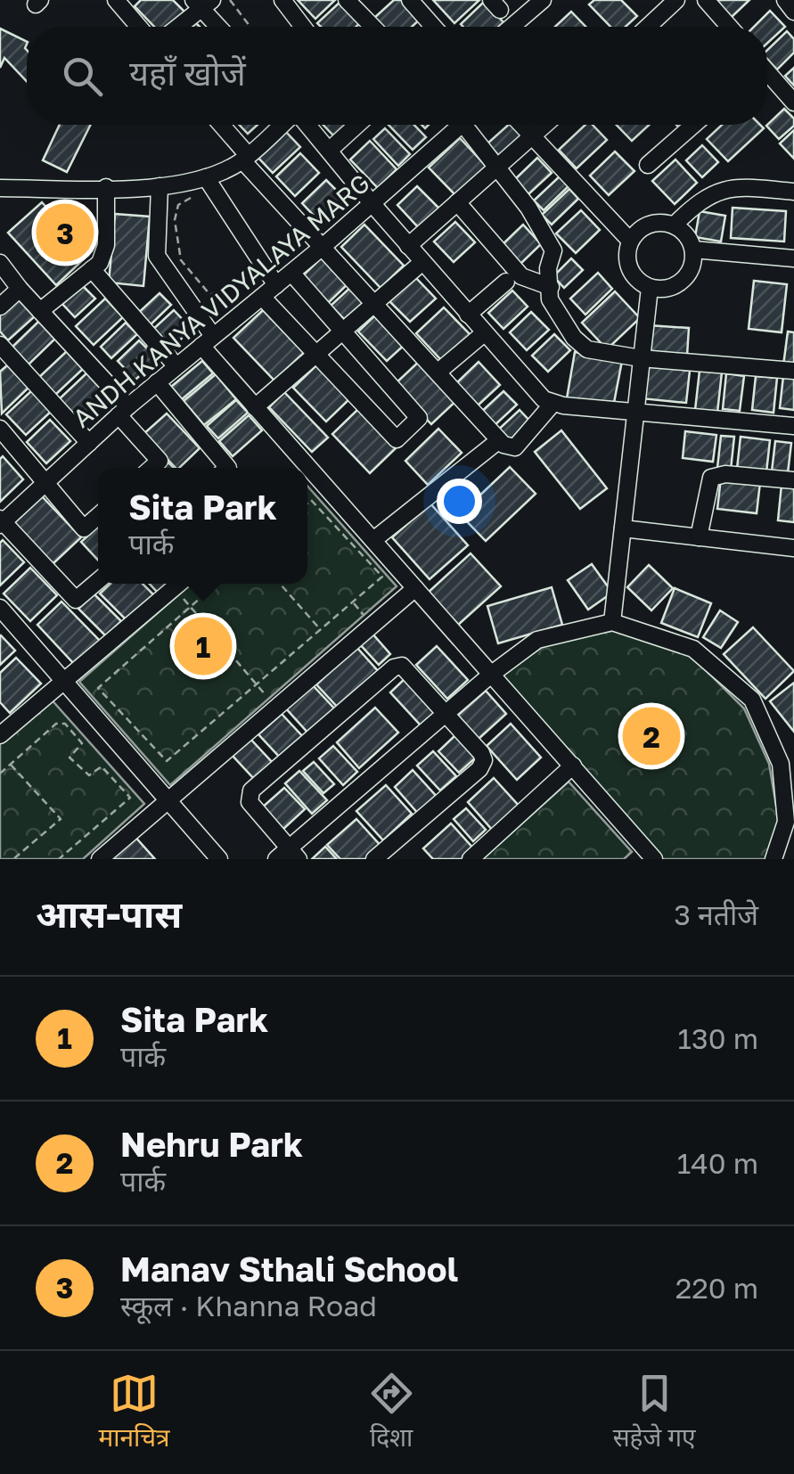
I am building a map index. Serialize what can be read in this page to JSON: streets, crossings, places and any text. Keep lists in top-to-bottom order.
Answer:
{
  "streets": {
    "street": ["ANDH KANYA VIDYALAYA MARG"]
  },
  "page": {
    "search": "यहाँ खोजें",
    "pins": ["3", "1", "2"],
    "popup": ["Sita Park", "पार्क"],
    "heading": ["आस-पास", "3 नतीजे"],
    "list": [
      {
        "mark": "1",
        "name": "Sita Park",
        "note": "पार्क",
        "value": "130 m"
      },
      {
        "mark": "2",
        "name": "Nehru Park",
        "note": "पार्क",
        "value": "140 m"
      },
      {
        "mark": "3",
        "name": "Manav Sthali School",
        "note": "स्कूल · Khanna Road",
        "value": "220 m"
      }
    ],
    "nav": ["मानचित्र", "दिशा", "सहेजे गए"]
  }
}
